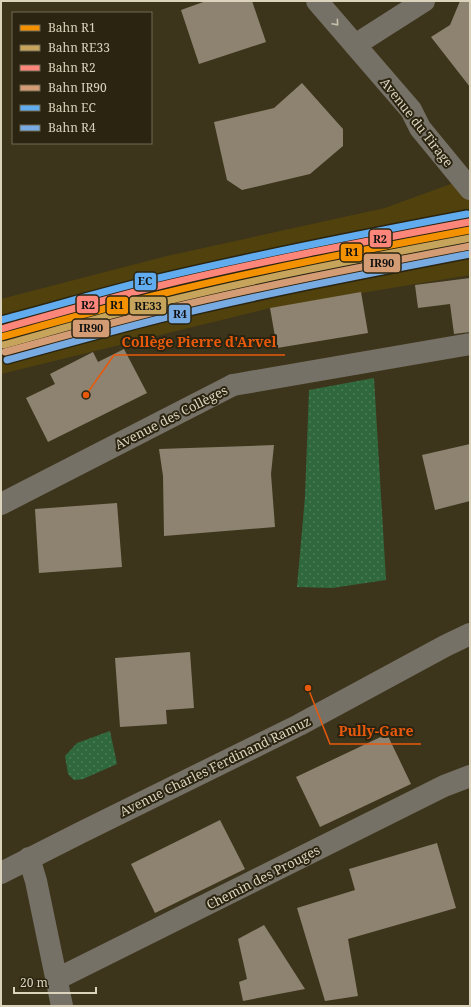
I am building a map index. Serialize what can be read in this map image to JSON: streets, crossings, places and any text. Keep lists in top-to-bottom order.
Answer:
{
  "streets": {
    "street": [
      "Avenue du Tirage",
      "Avenue des Collèges",
      "Avenue Charles Ferdinand Ramuz",
      "Chemin des Prouges"
    ]
  },
  "places": ["Collège Pierre d'Arvel", "Pully-Gare"],
  "lines": [
    "rail line EC",
    "rail line R2",
    "rail line R1",
    "rail line RE33",
    "rail line IR90",
    "rail line R4"
  ],
  "legend": [
    "Bahn R1",
    "Bahn RE33",
    "Bahn R2",
    "Bahn IR90",
    "Bahn EC",
    "Bahn R4"
  ],
  "scale_bar": "20 m"
}
